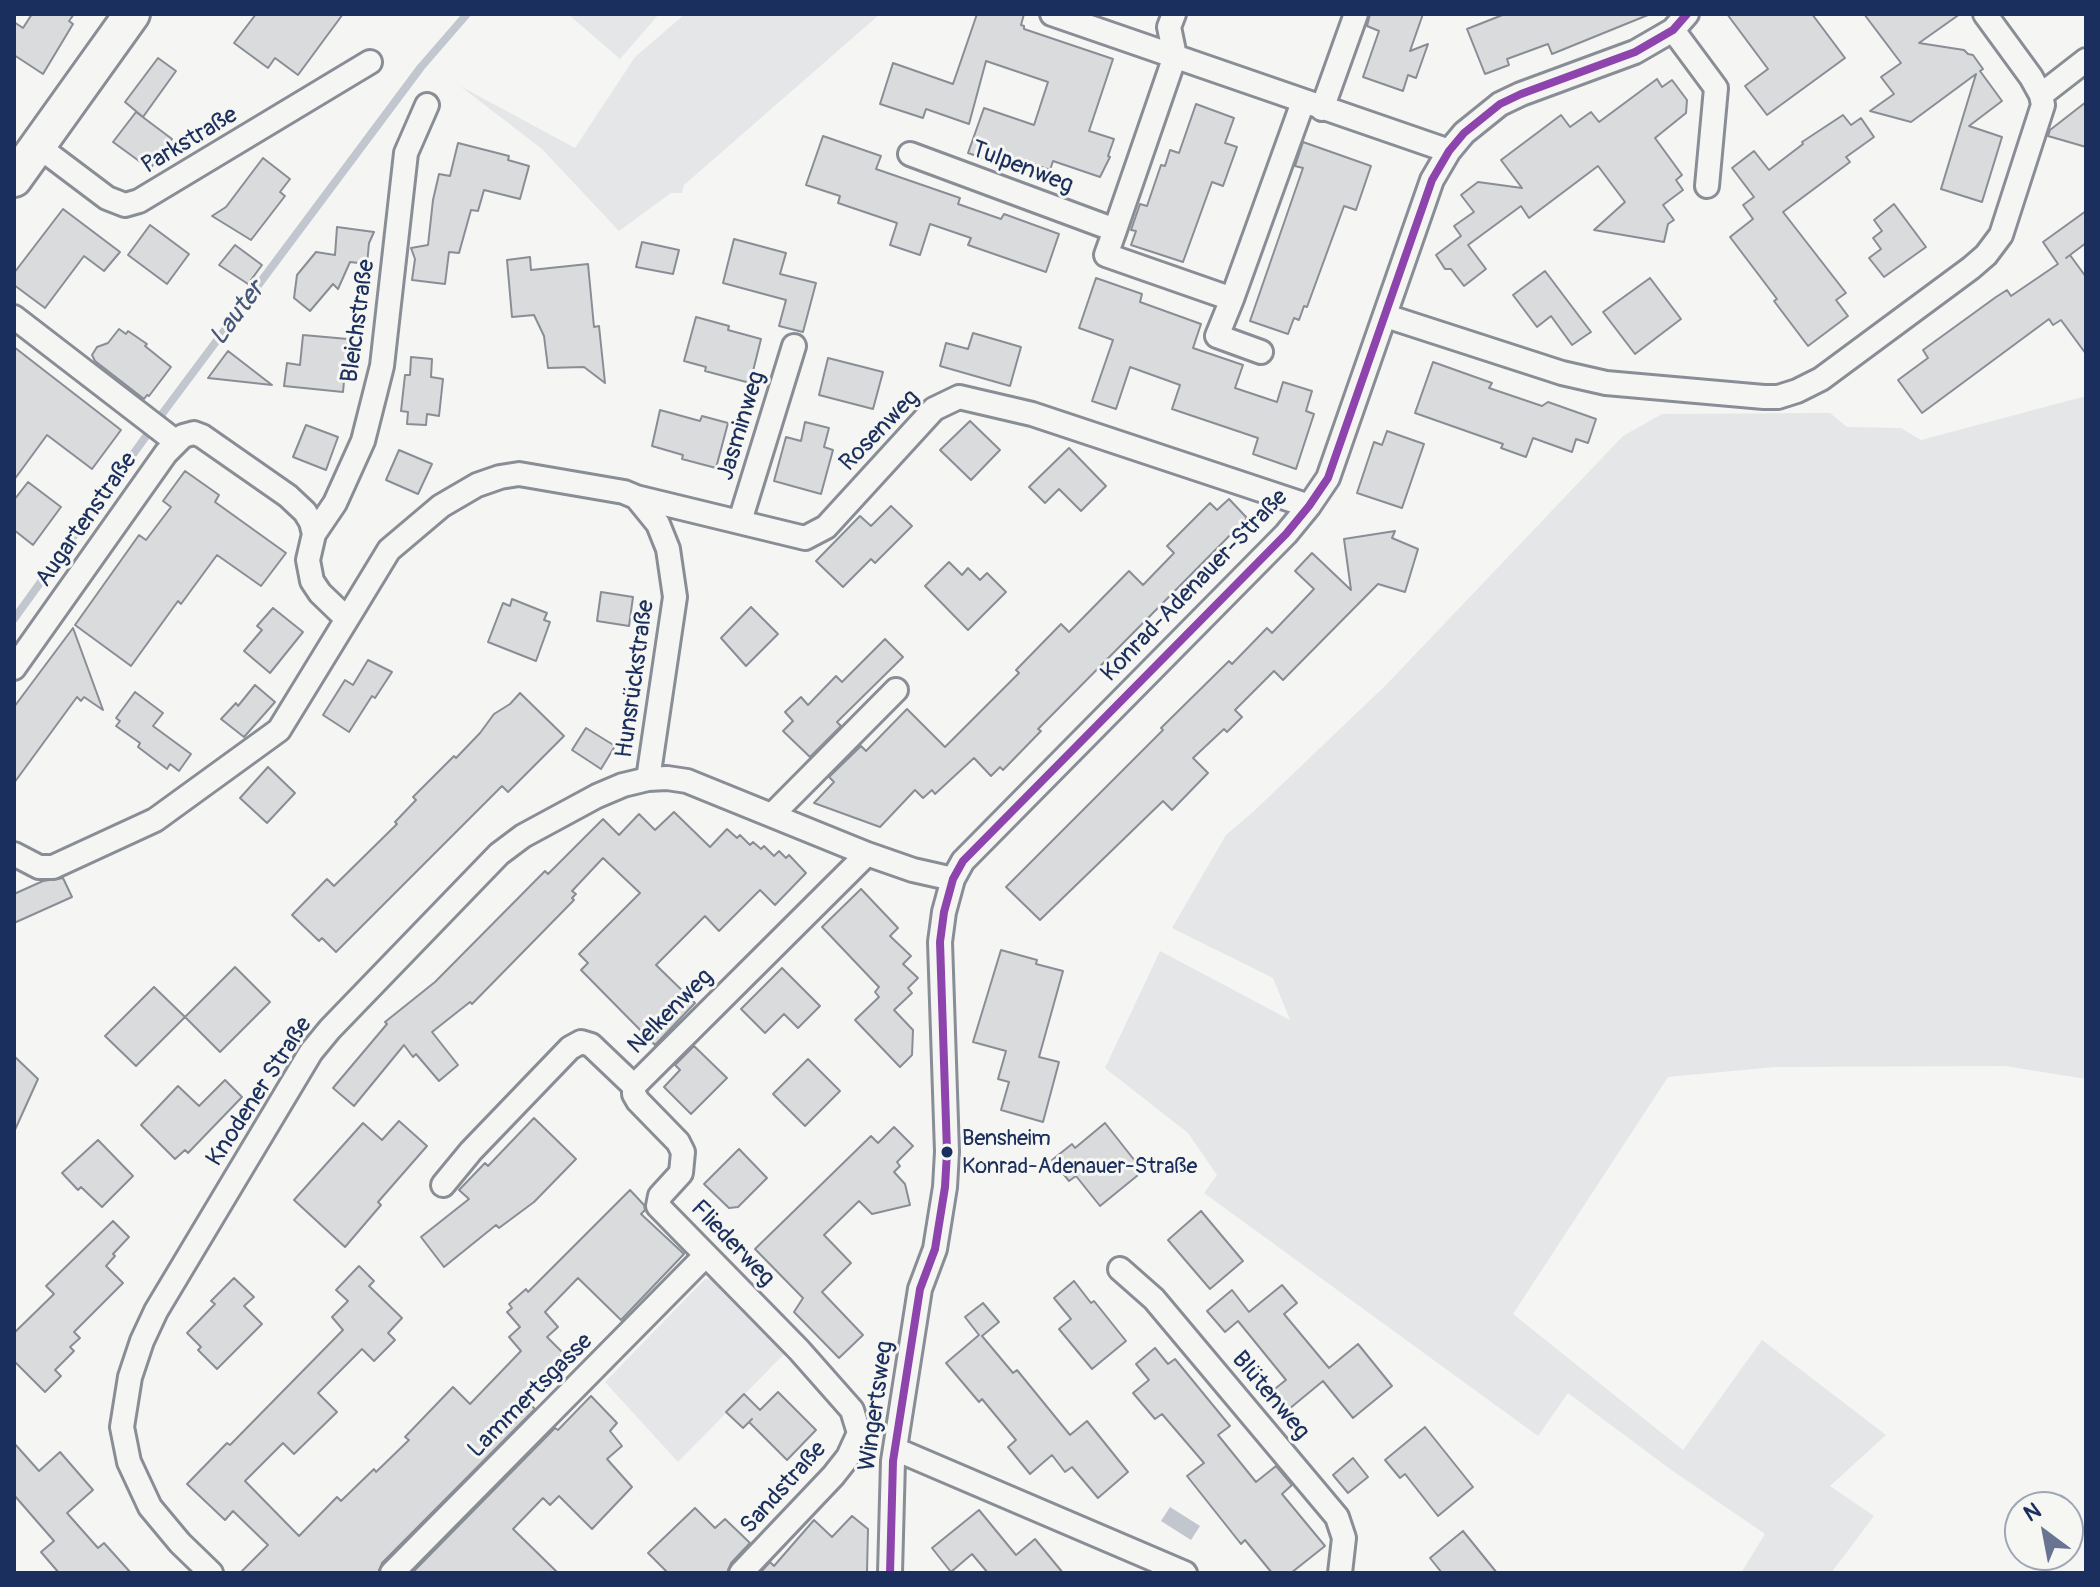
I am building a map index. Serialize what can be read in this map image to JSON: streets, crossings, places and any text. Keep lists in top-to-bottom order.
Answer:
{
  "streets": {
    "street": [
      "Parkstraße",
      "Tulpenweg",
      "Bleichstraße",
      "Jasminweg",
      "Rosenweg",
      "Augartenstraße",
      "Konrad-Adenauer-Straße",
      "Hunsrückstraße",
      "Nelkenweg",
      "Knodener Straße",
      "Fliederweg",
      "Lammertsgasse",
      "Blütenweg",
      "Wingertsweg",
      "Sandstraße"
    ]
  },
  "crossings": [
    ["Jasminweg", "Rosenweg"],
    ["Rosenweg", "Konrad-Adenauer-Straße"],
    ["Rosenweg", "Hunsrückstraße"],
    ["Konrad-Adenauer-Straße", "Knodener Straße"],
    ["Konrad-Adenauer-Straße", "Wingertsweg"],
    ["Hunsrückstraße", "Knodener Straße"],
    ["Nelkenweg", "Knodener Straße"],
    ["Nelkenweg", "Fliederweg"],
    ["Fliederweg", "Lammertsgasse"],
    ["Fliederweg", "Sandstraße"]
  ],
  "water": ["Lauter"],
  "places": ["Bensheim Konrad-Adenauer-Straße"],
  "north": "top left"
}
